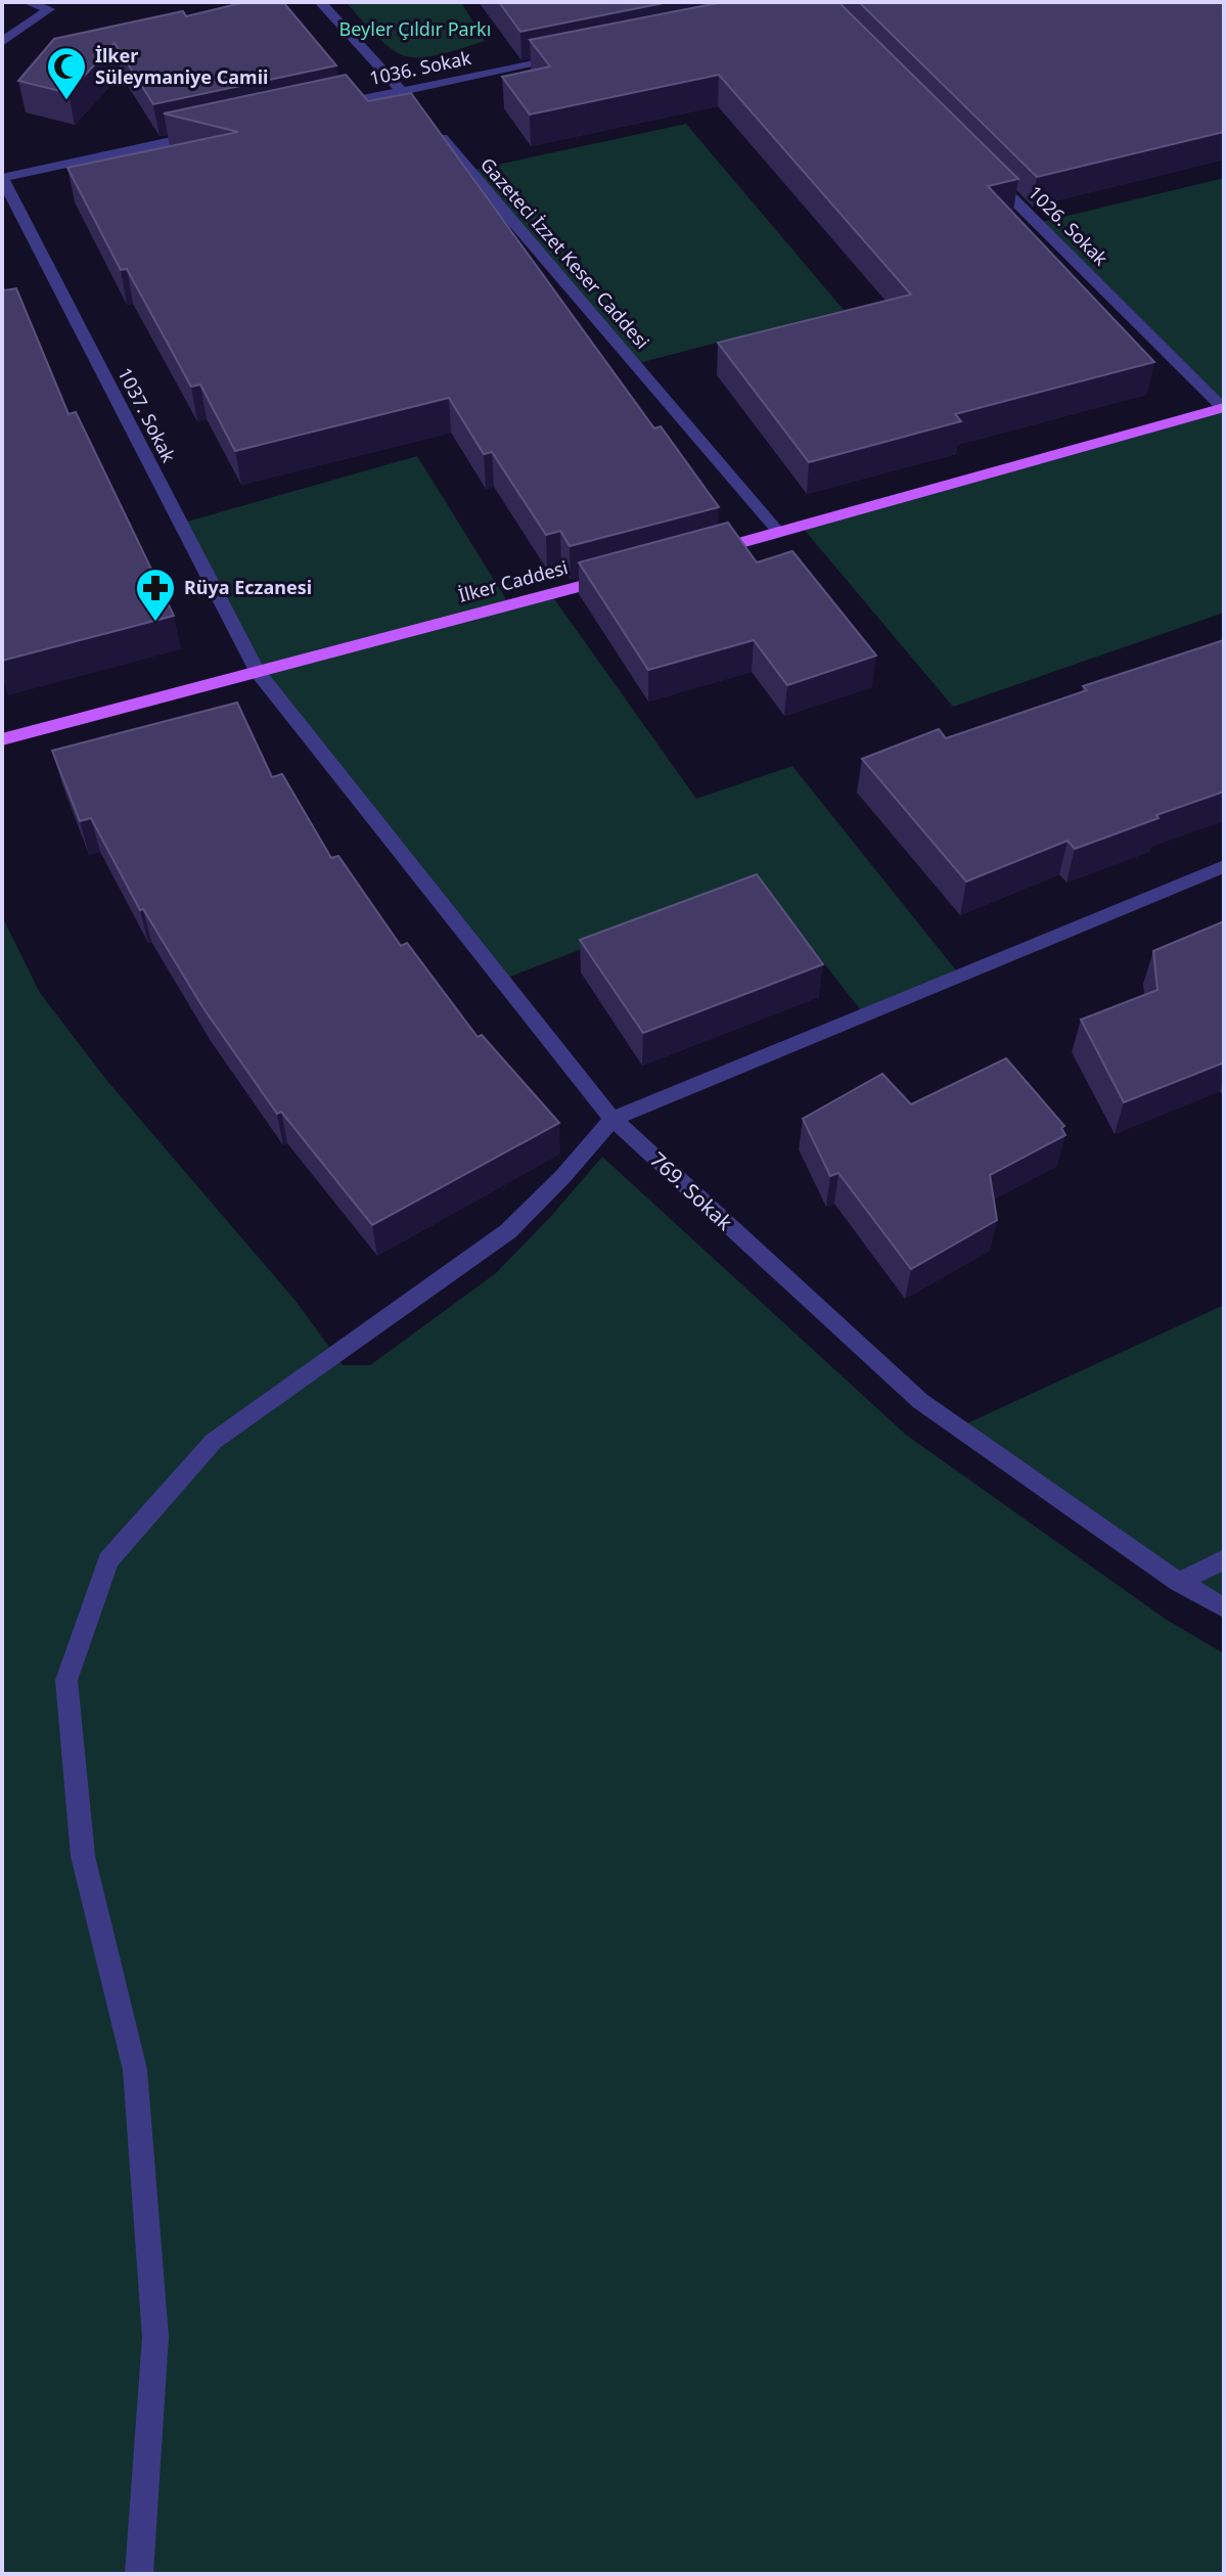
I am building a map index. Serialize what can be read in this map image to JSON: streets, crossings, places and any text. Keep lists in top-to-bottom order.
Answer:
{
  "streets": {
    "main road": ["İlker Caddesi"],
    "street": [
      "1036. Sokak",
      "1026. Sokak",
      "Gazeteci İzzet Keser Caddesi",
      "1037. Sokak",
      "769. Sokak"
    ]
  },
  "crossings": [
    ["1036. Sokak", "Gazeteci İzzet Keser Caddesi"],
    ["1037. Sokak", "İlker Caddesi"],
    ["1037. Sokak", "769. Sokak"],
    ["İlker Caddesi", "769. Sokak"]
  ],
  "parks": ["Beyler Çıldır Parkı"],
  "places": {
    "mosque": ["İlker Süleymaniye Camii"],
    "pharmacy": ["Rüya Eczanesi"]
  }
}
